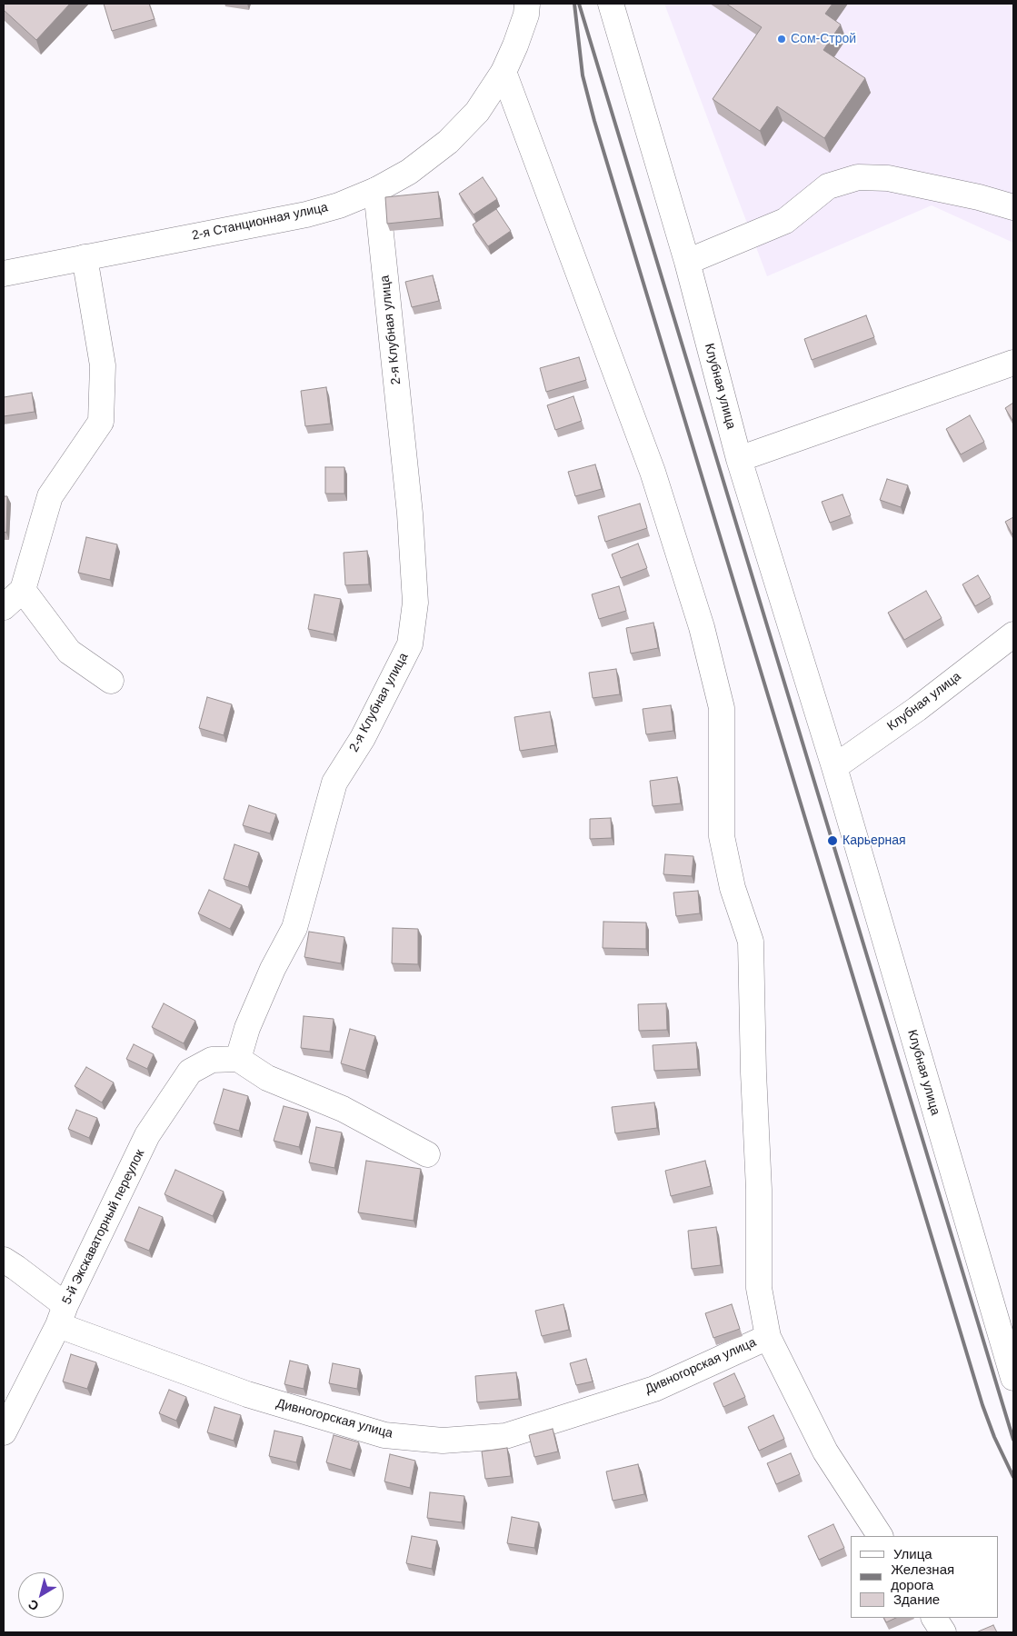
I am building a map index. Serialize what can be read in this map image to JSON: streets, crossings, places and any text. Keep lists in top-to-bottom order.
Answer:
{
  "streets": {
    "street": [
      "2-я Станционная улица",
      "2-я Клубная улица",
      "Клубная улица",
      "5-й Экскаваторный переулок",
      "Дивногорская улица"
    ]
  },
  "crossings": [
    ["2-я Станционная улица", "2-я Клубная улица"],
    ["2-я Клубная улица", "5-й Экскаваторный переулок"],
    ["5-й Экскаваторный переулок", "Дивногорская улица"]
  ],
  "places": ["Сом-Строй", "Карьерная"],
  "legend": ["Улица", "Железная дорога", "Здание"],
  "north": "bottom left"
}
